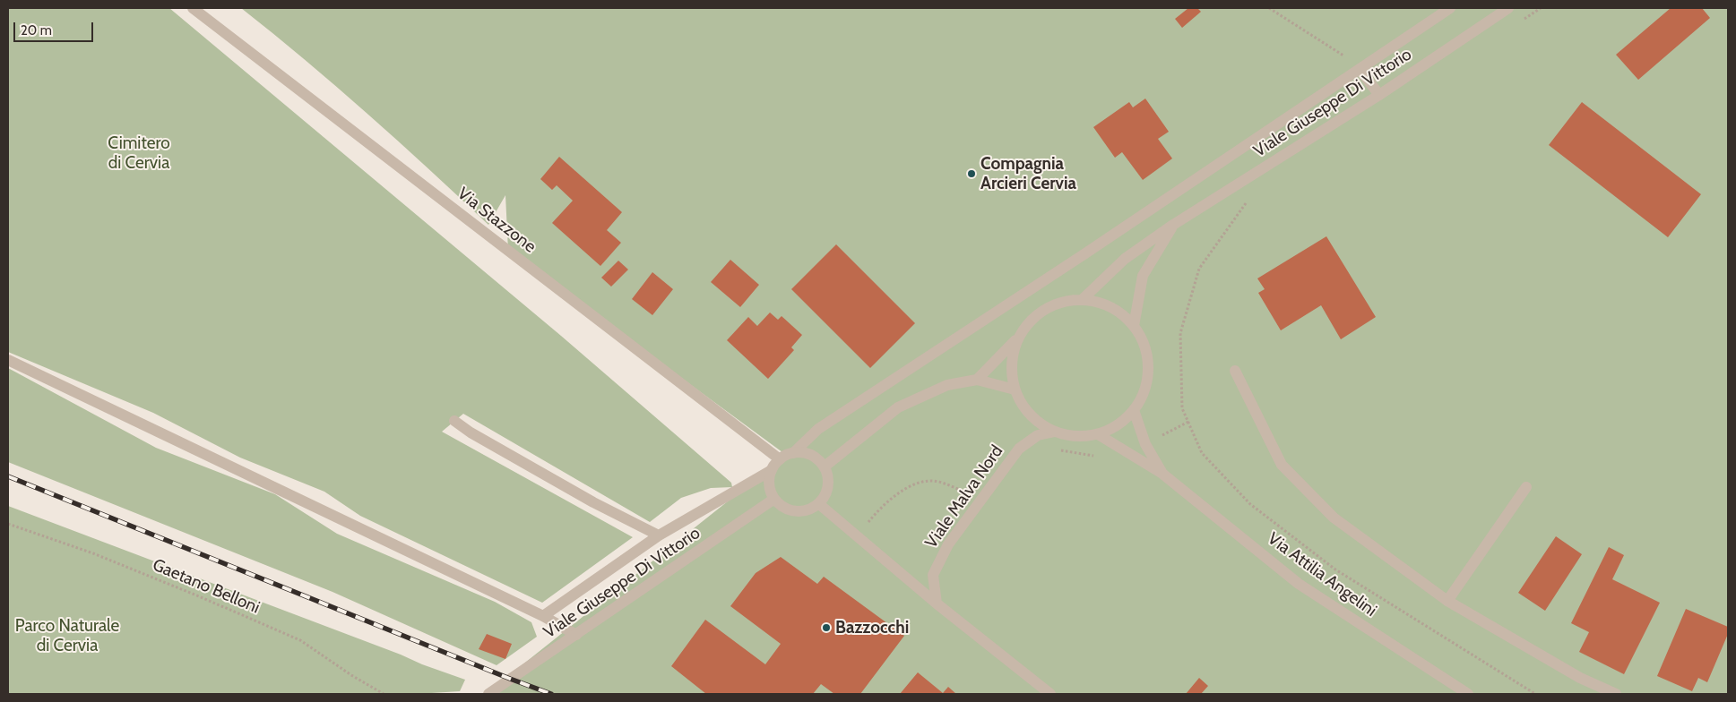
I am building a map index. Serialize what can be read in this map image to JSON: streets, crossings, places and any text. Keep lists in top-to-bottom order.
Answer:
{
  "streets": {
    "street": [
      "Viale Giuseppe Di Vittorio",
      "Via Stazzone",
      "Viale Malva Nord",
      "Via Attilia Angelini"
    ],
    "path": ["Gaetano Belloni"]
  },
  "crossings": [
    ["Viale Giuseppe Di Vittorio", "Via Stazzone"],
    ["Viale Giuseppe Di Vittorio", "Viale Malva Nord"],
    ["Viale Giuseppe Di Vittorio", "Via Attilia Angelini"],
    ["Viale Malva Nord", "Via Attilia Angelini"]
  ],
  "parks": ["Cimitero di Cervia", "Parco Naturale di Cervia"],
  "places": ["Compagnia Arcieri Cervia", "Bazzocchi"],
  "scale_bar": "20 m"
}
